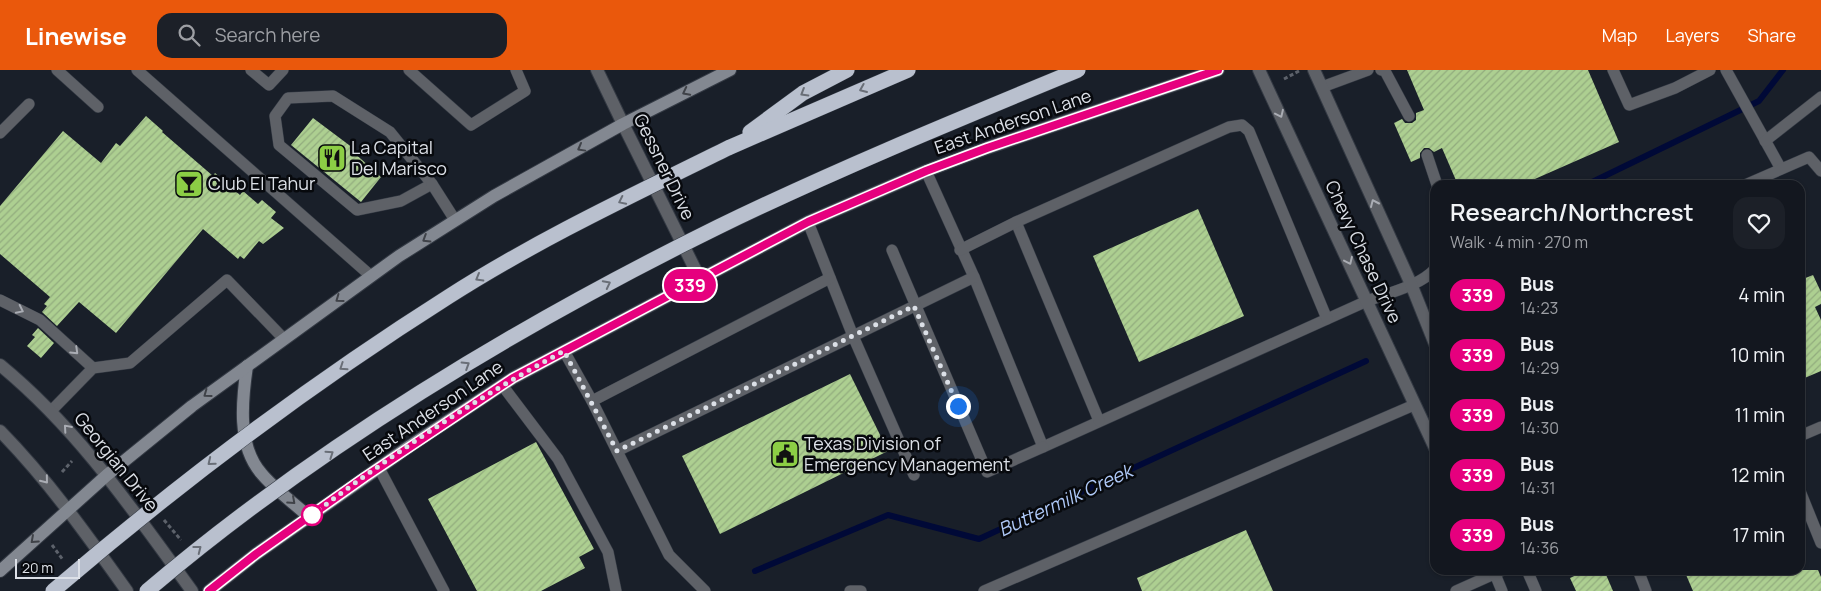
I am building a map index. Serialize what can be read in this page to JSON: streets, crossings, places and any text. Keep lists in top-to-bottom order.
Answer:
{
  "streets": {
    "main road": ["East Anderson Lane"],
    "street": ["Gessner Drive", "Chevy Chase Drive", "Georgian Drive"]
  },
  "crossings": [
    ["East Anderson Lane", "Gessner Drive"]
  ],
  "water": ["Buttermilk Creek"],
  "places": {
    "restaurant": ["La Capital Del Marisco"],
    "bar": ["Club El Tahur"],
    "public building": ["Texas Division of Emergency Management"]
  },
  "lines": ["bus line 339"],
  "scale_bar": "20 m",
  "page": {
    "header": "Linewise",
    "search": "Search here",
    "nav": ["Map", "Layers", "Share"],
    "on_map": "339",
    "heading": ["Research/Northcrest", "Walk · 4 min · 270 m"],
    "list": [
      {
        "mark": "339",
        "name": "Bus",
        "note": "14:23",
        "value": "4 min"
      },
      {
        "mark": "339",
        "name": "Bus",
        "note": "14:29",
        "value": "10 min"
      },
      {
        "mark": "339",
        "name": "Bus",
        "note": "14:30",
        "value": "11 min"
      },
      {
        "mark": "339",
        "name": "Bus",
        "note": "14:31",
        "value": "12 min"
      },
      {
        "mark": "339",
        "name": "Bus",
        "note": "14:36",
        "value": "17 min"
      }
    ],
    "scale": "20 m"
  }
}
